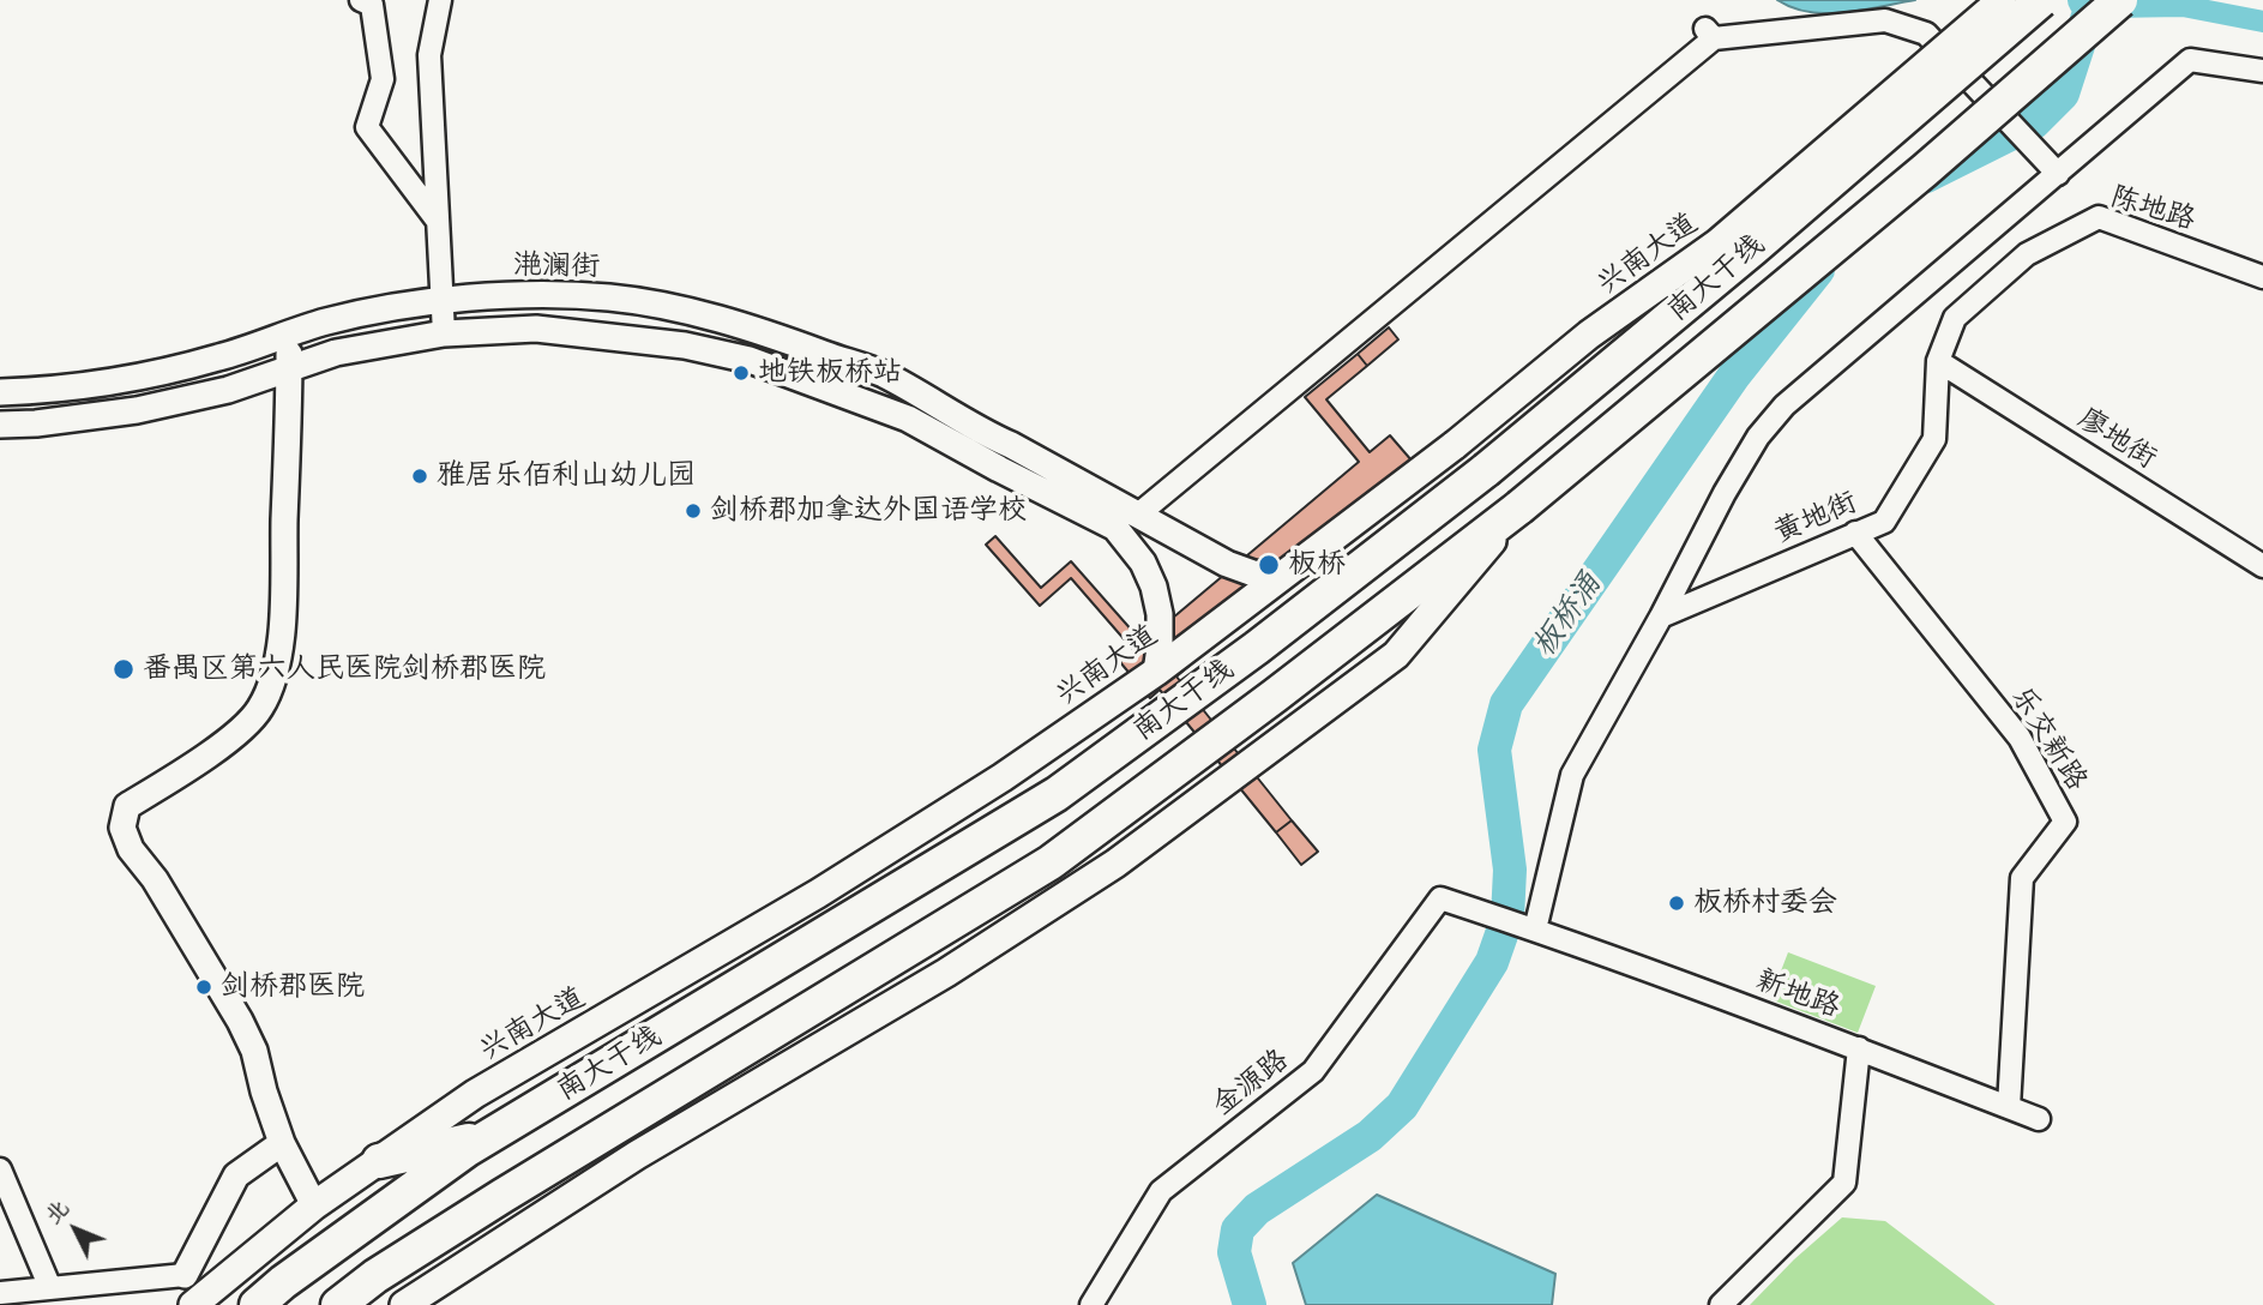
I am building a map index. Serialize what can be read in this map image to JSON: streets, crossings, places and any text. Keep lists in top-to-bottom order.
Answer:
{
  "streets": {
    "highway": ["南大干线"],
    "main road": ["兴南大道"],
    "street": [
      "陈地路",
      "滟澜街",
      "廖地街",
      "黄地街",
      "乐交新路",
      "新地路",
      "金源路"
    ]
  },
  "crossings": [
    ["陈地路", "黄地街"],
    ["兴南大道", "滟澜街"],
    ["廖地街", "黄地街"],
    ["黄地街", "乐交新路"],
    ["乐交新路", "新地路"],
    ["新地路", "金源路"]
  ],
  "water": ["板桥涌"],
  "places": [
    "地铁板桥站",
    "雅居乐佰利山幼儿园",
    "剑桥郡加拿达外国语学校",
    "板桥",
    "番禺区第六人民医院剑桥郡医院",
    "板桥村委会",
    "剑桥郡医院"
  ],
  "north": "top left"
}
